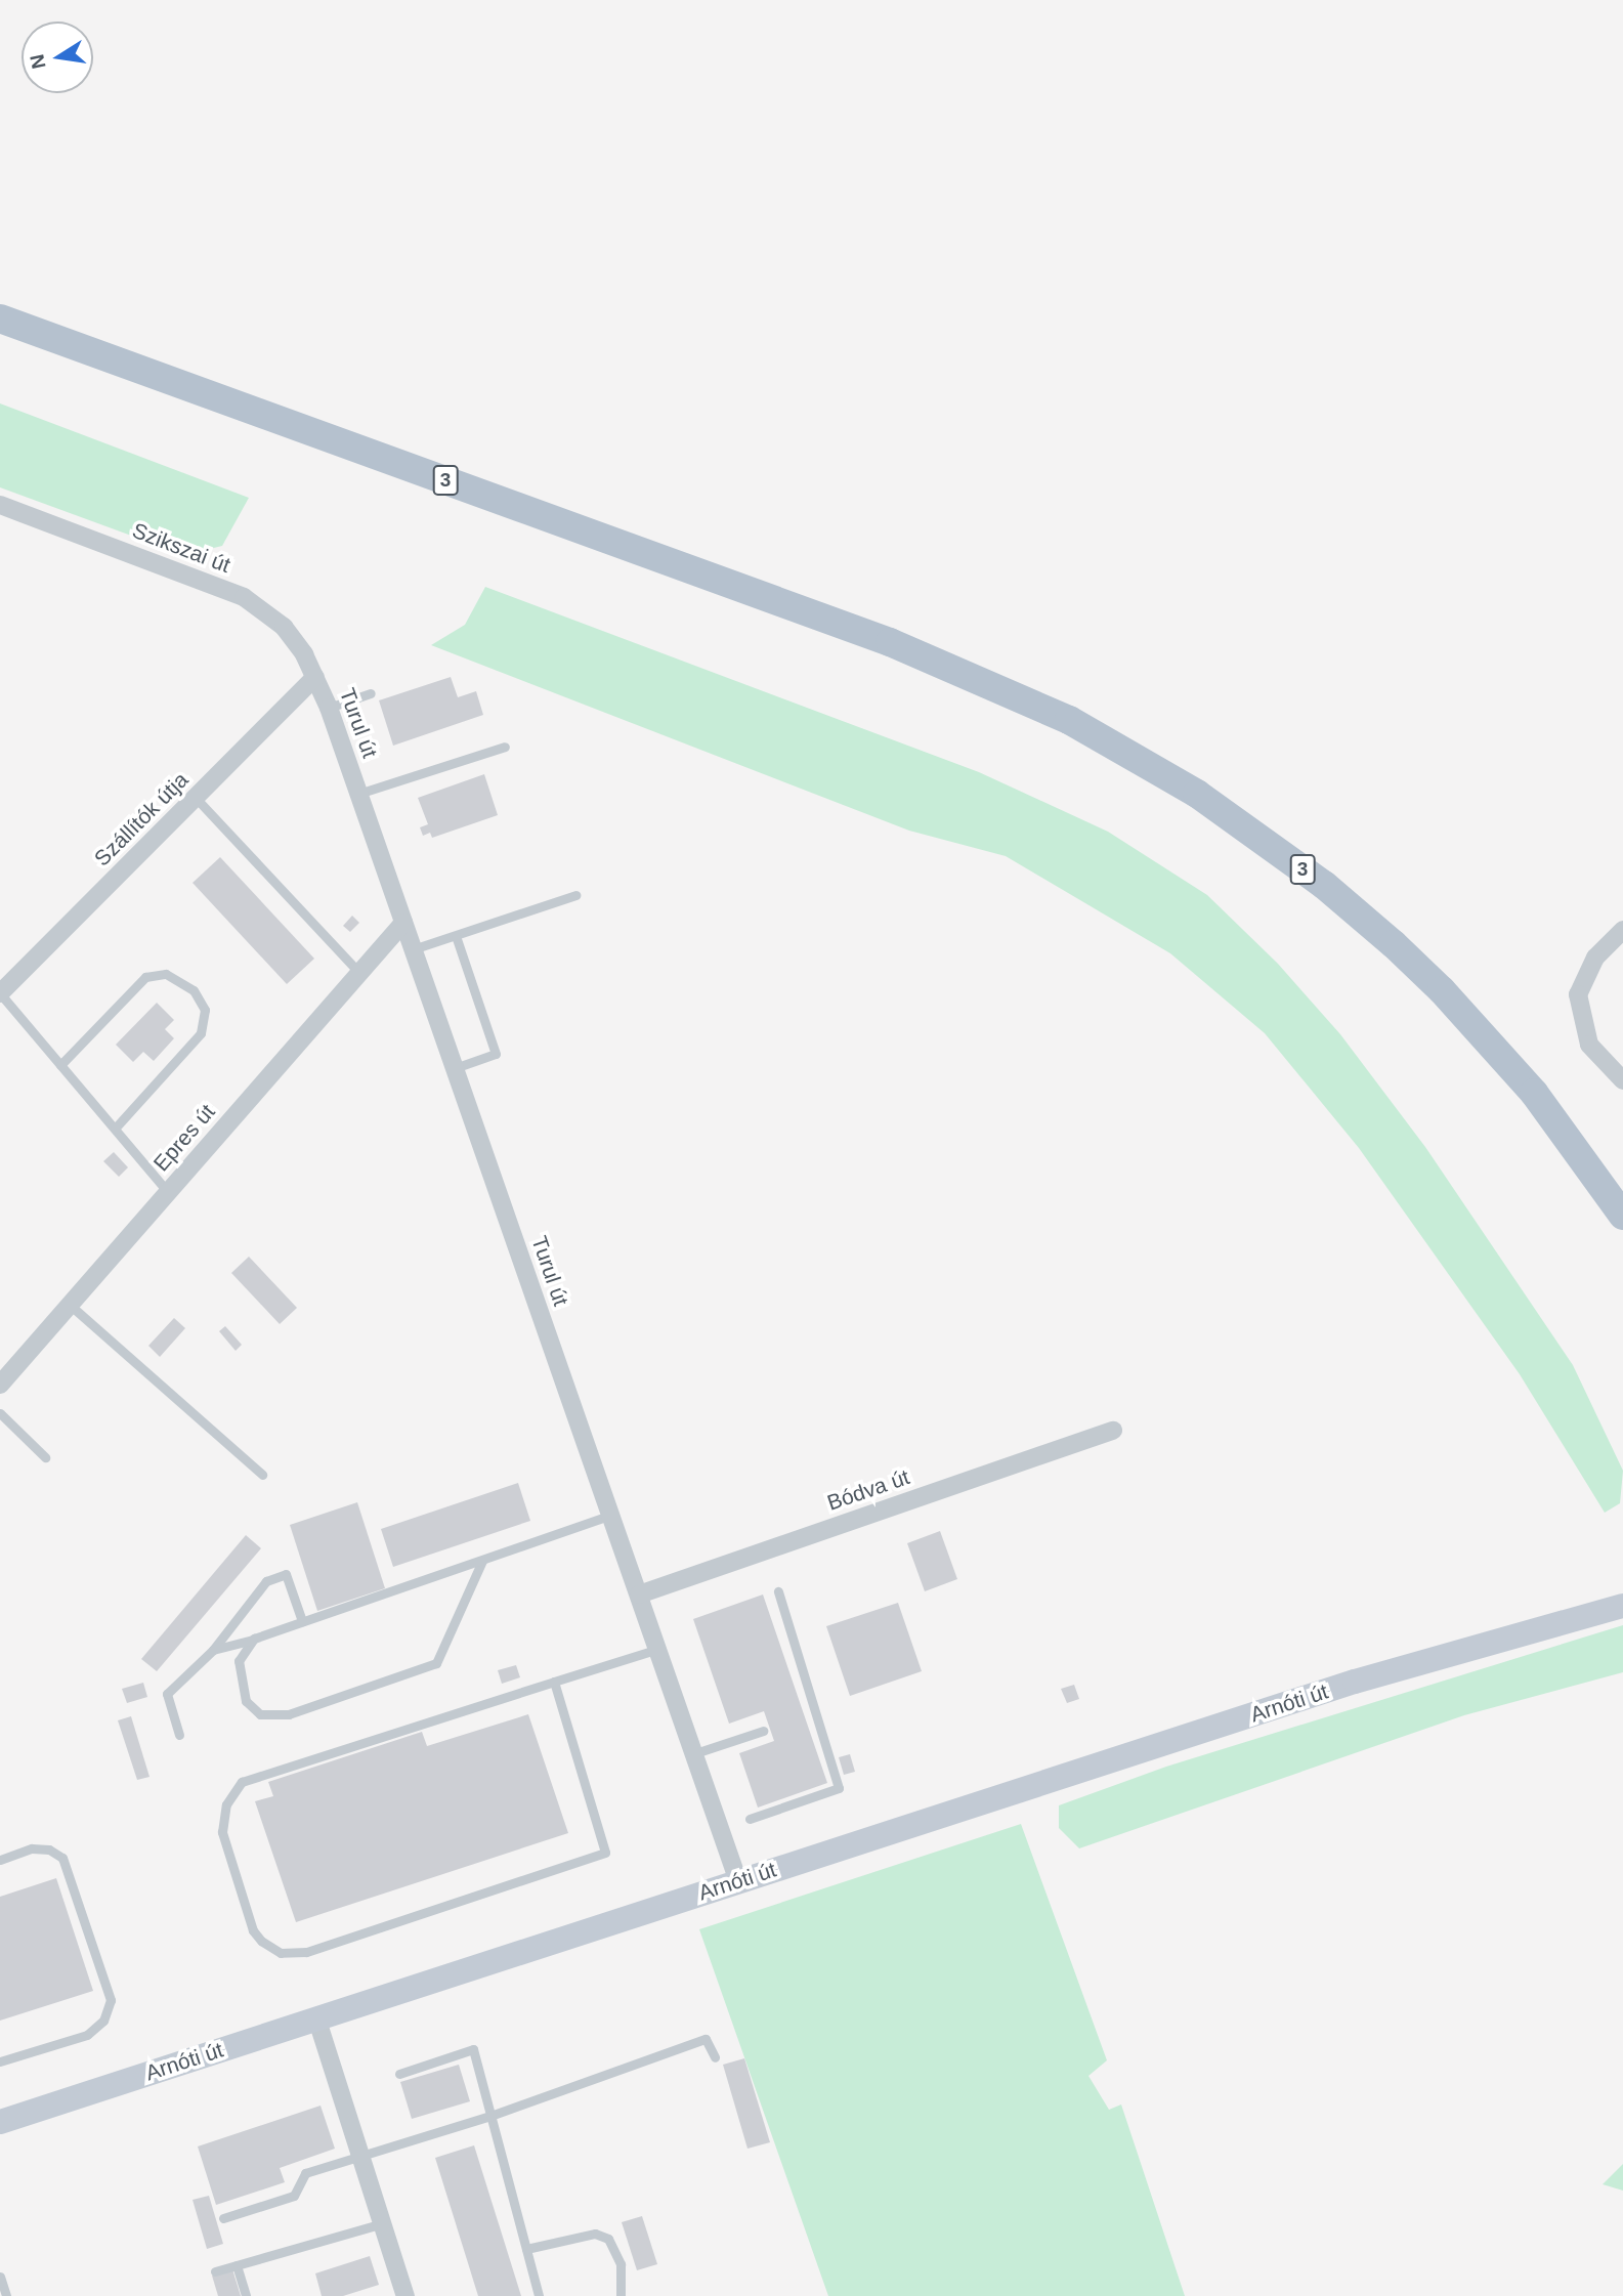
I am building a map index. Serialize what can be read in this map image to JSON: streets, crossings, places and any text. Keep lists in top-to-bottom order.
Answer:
{
  "streets": {
    "main road": ["3", "Arnóti út"],
    "street": [
      "Szikszai út",
      "Turul út",
      "Szállítók útja",
      "Epres út",
      "Bódva út"
    ]
  },
  "crossings": [
    ["Szikszai út", "Turul út"],
    ["Szikszai út", "Szállítók útja"],
    ["Turul út", "Szállítók útja"],
    ["Turul út", "Epres út"],
    ["Turul út", "Bódva út"],
    ["Turul út", "Arnóti út"]
  ],
  "north": "left"
}
